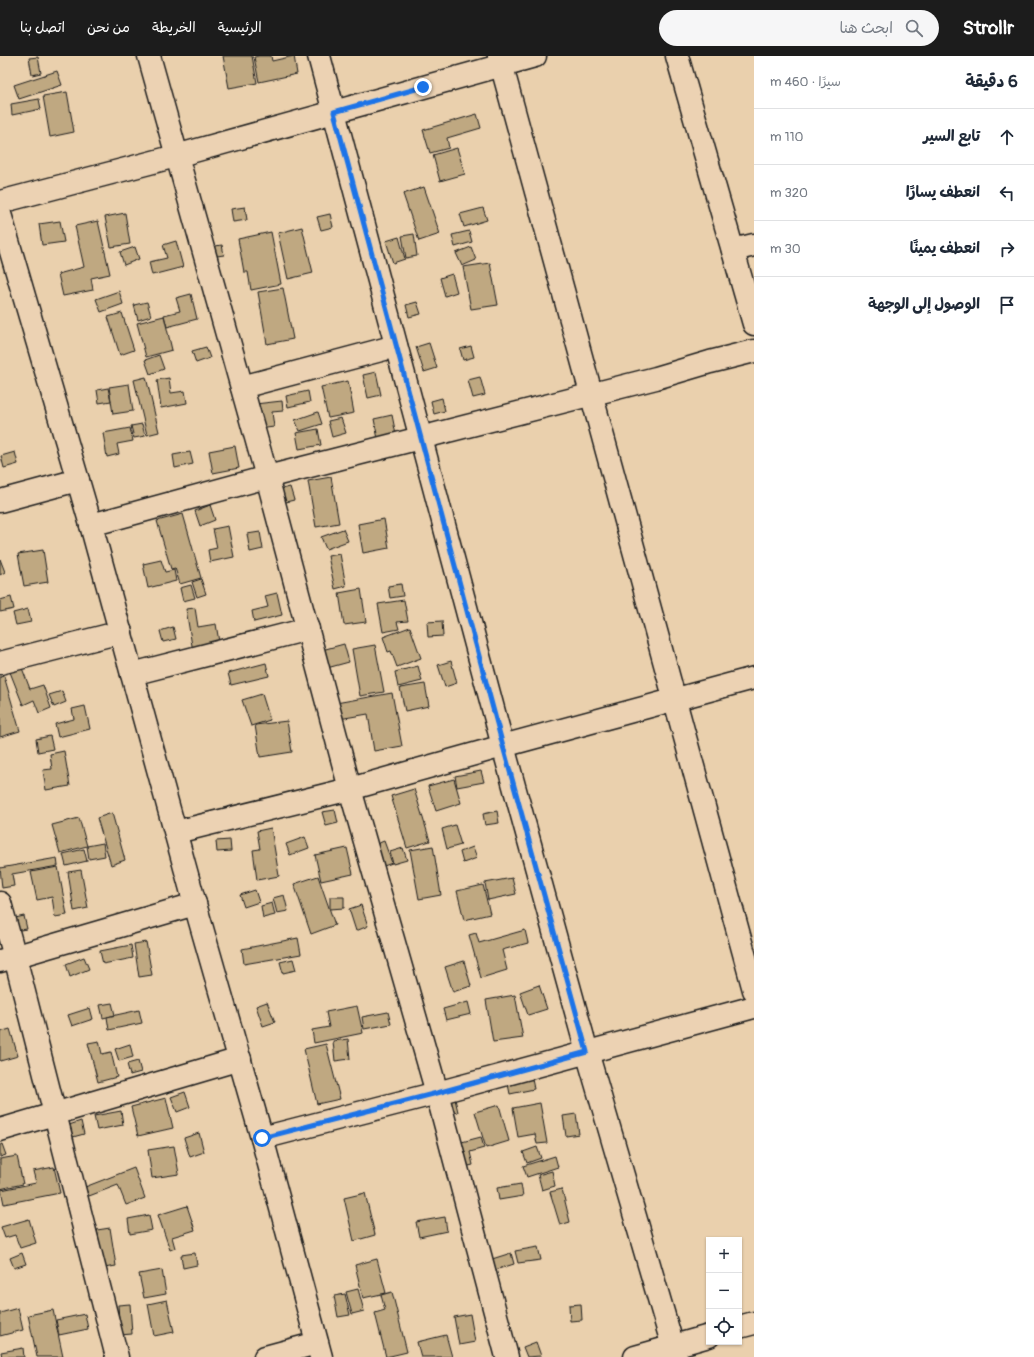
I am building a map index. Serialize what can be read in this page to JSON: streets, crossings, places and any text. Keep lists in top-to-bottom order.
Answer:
{
  "page": {
    "header": "Strollr",
    "search": "ابحث هنا",
    "nav": [
      "الرئيسية",
      "الخريطة",
      "من نحن",
      "اتصل بنا"
    ],
    "heading": ["6 دقيقة", "سيرًا · 460 m"],
    "list": [
      ["تابع السير", "110 m"],
      ["انعطف يسارًا", "320 m"],
      ["انعطف يمينًا", "30 m"],
      "الوصول إلى الوجهة"
    ],
    "map_buttons": ["+", "−"]
  }
}
